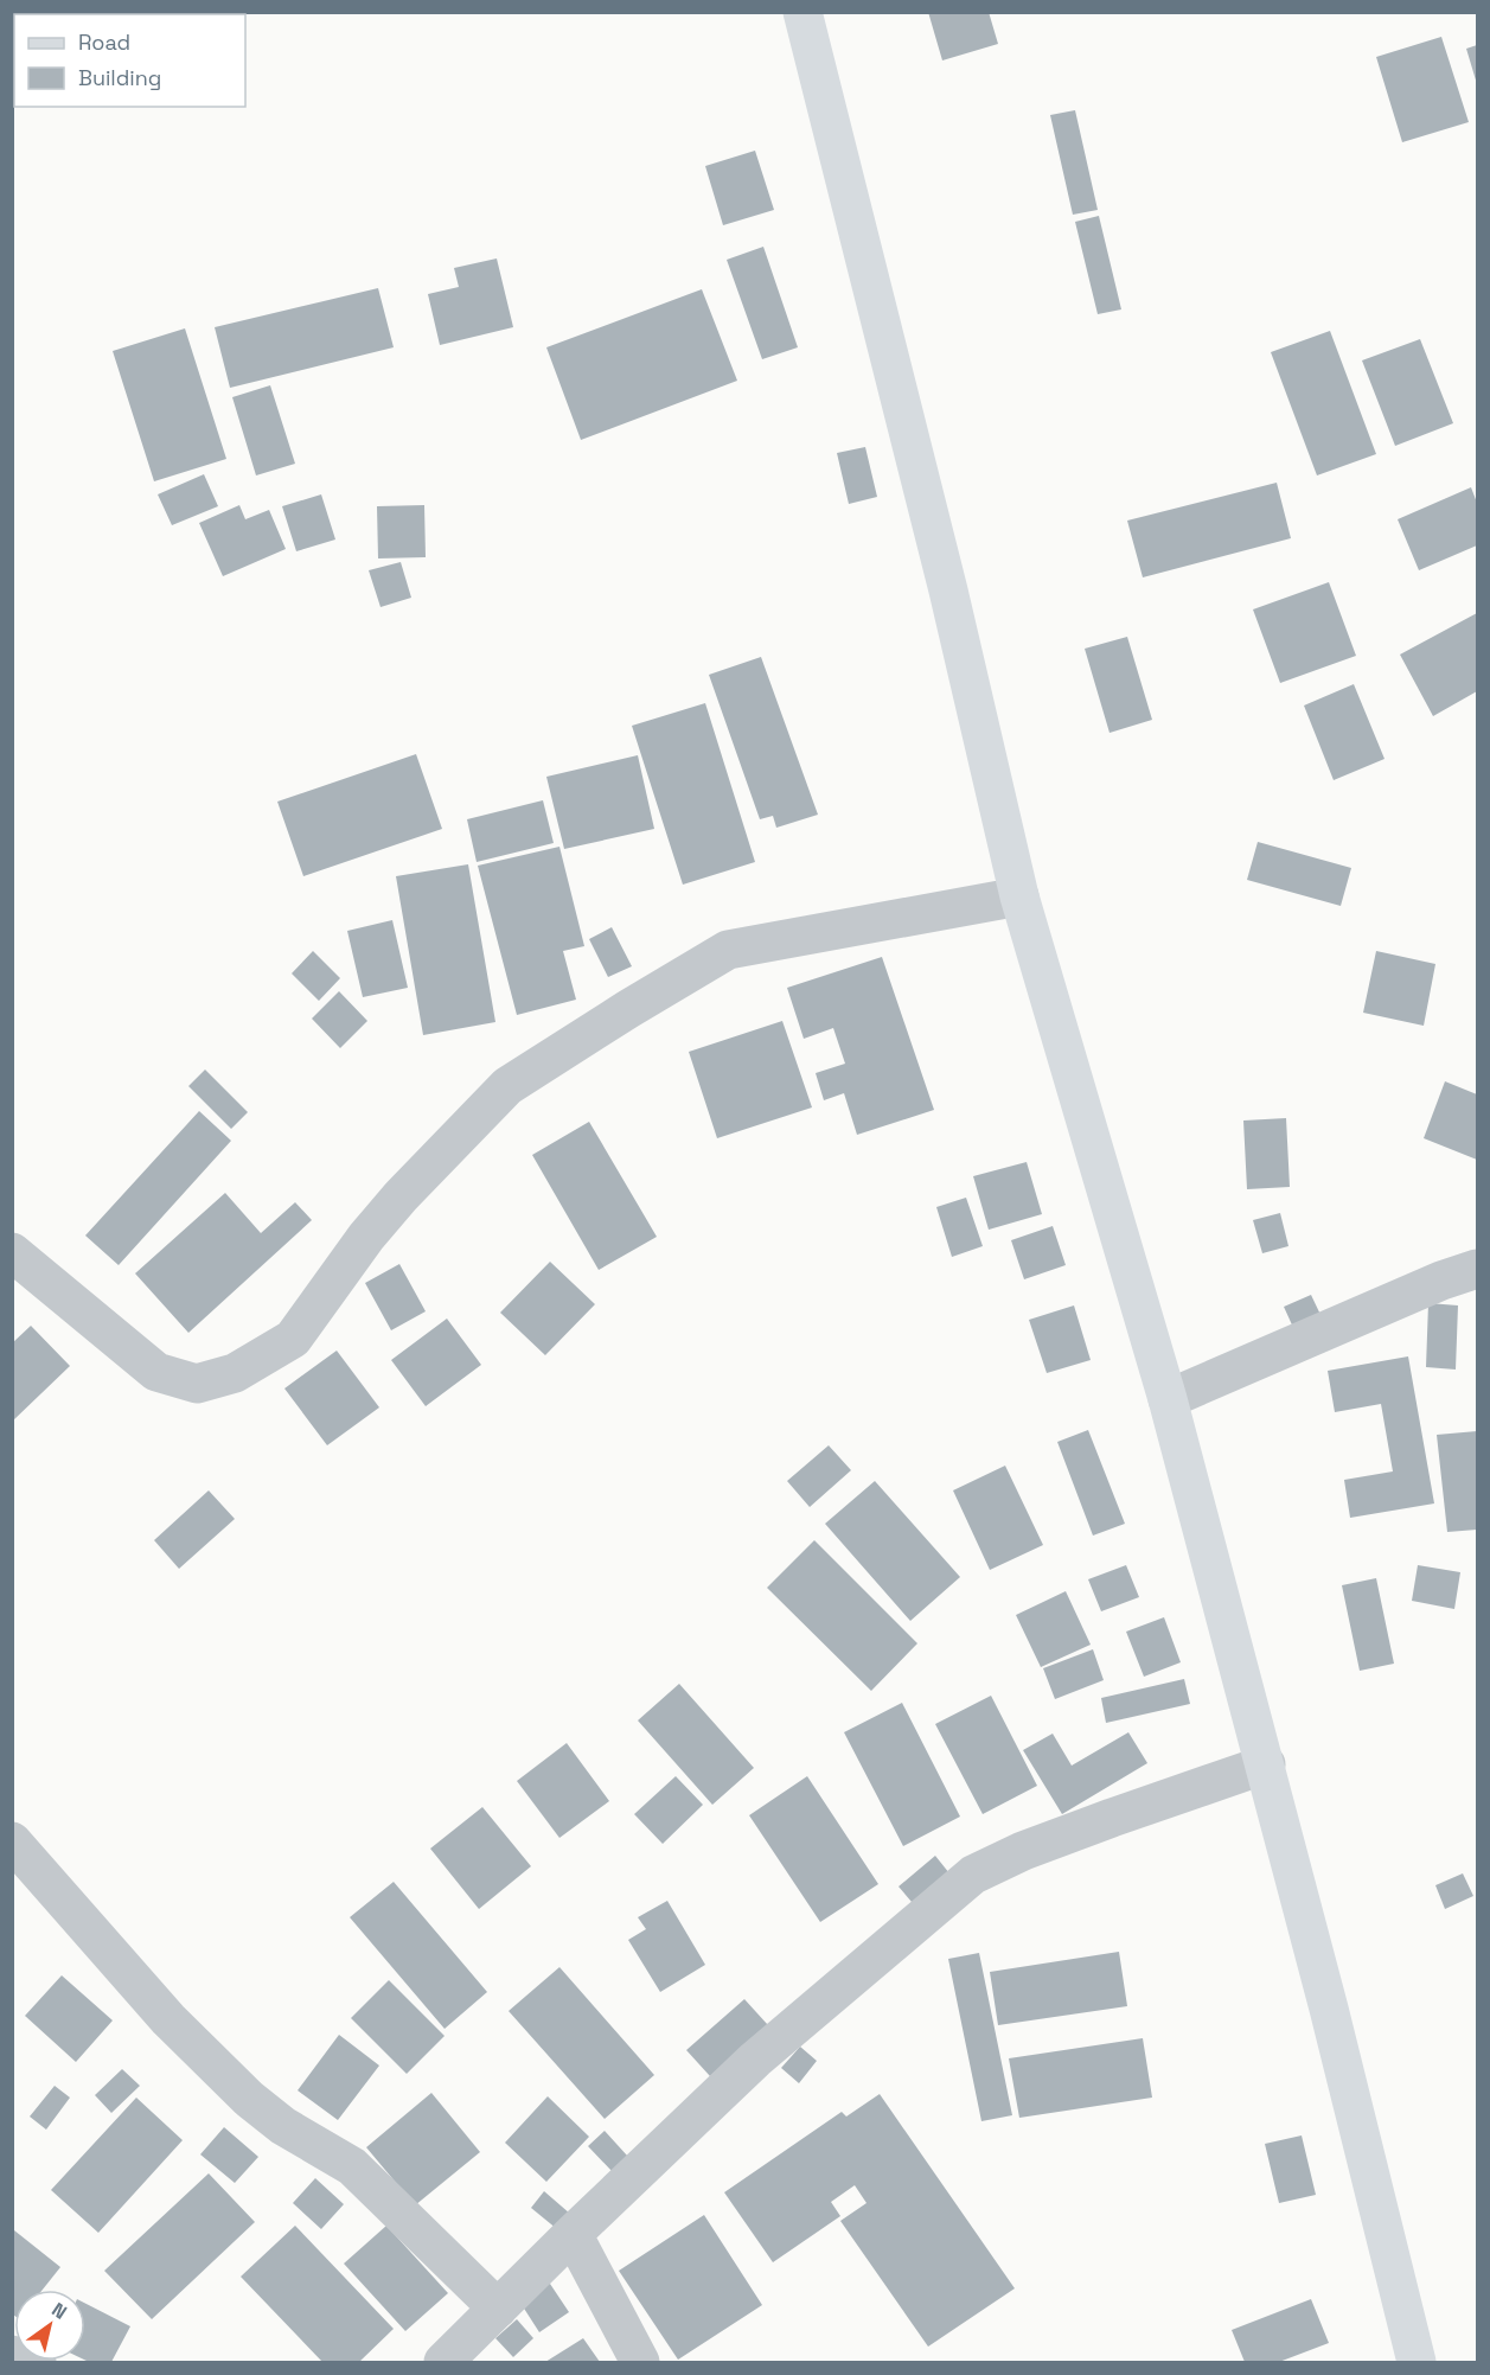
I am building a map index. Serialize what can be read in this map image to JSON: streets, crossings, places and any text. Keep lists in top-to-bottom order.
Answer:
{
  "legend": ["Road", "Building"],
  "north": "top right"
}
